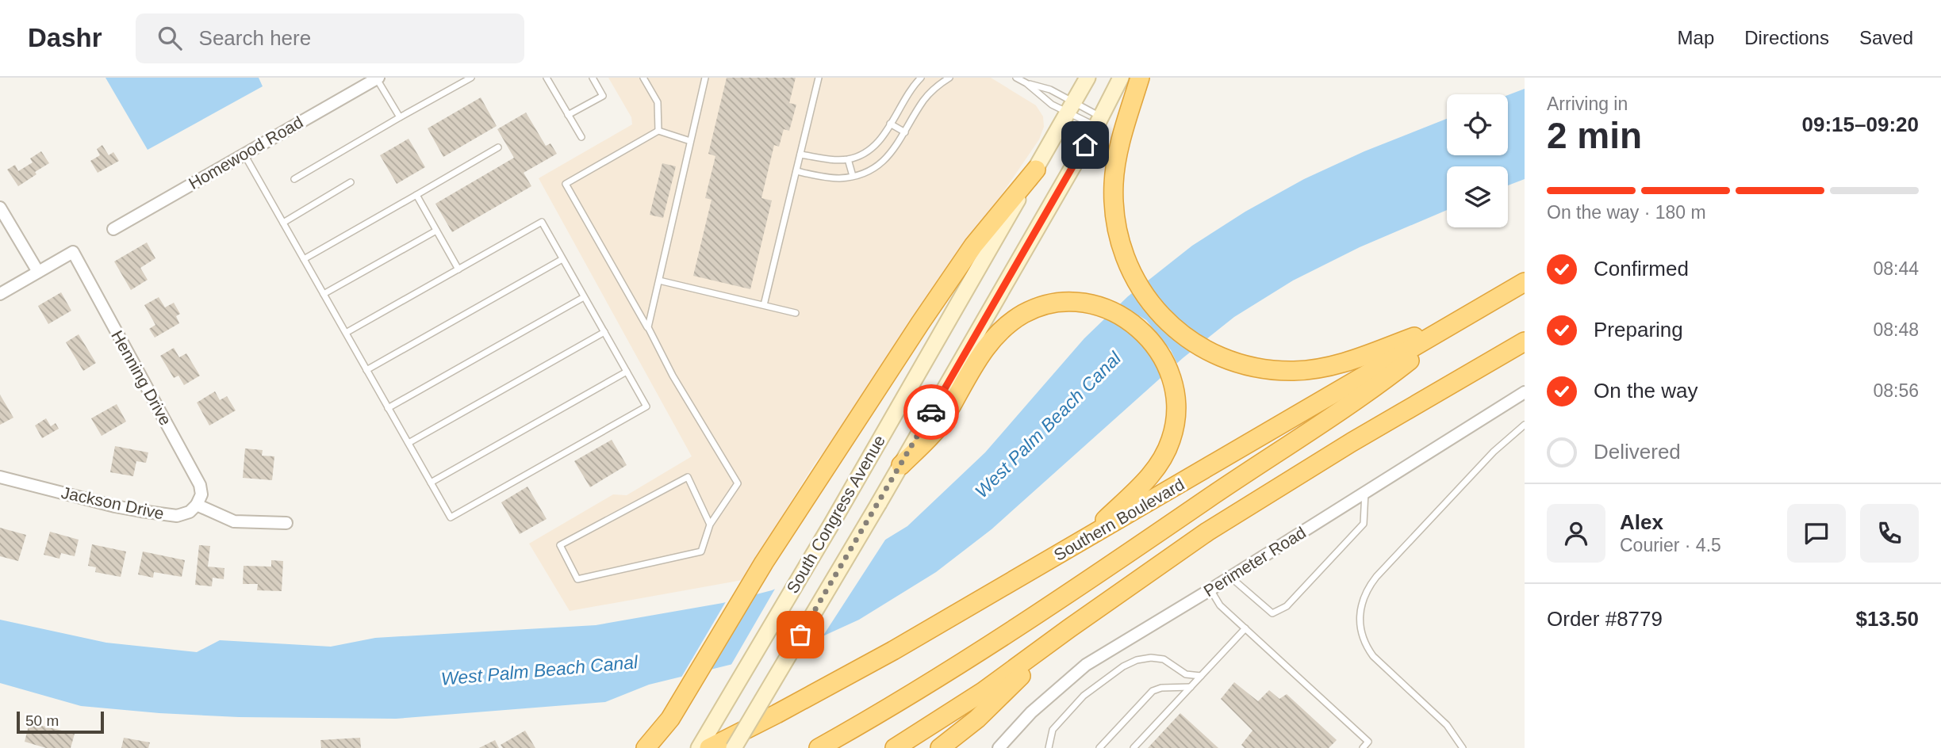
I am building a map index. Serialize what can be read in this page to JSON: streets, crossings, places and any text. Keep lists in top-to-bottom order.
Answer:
{
  "streets": {
    "highway": ["Southern Boulevard"],
    "main road": ["South Congress Avenue"],
    "street": [
      "Homewood Road",
      "Henning Drive",
      "Jackson Drive",
      "Perimeter Road"
    ]
  },
  "crossings": [
    ["Henning Drive", "Jackson Drive"]
  ],
  "water": ["West Palm Beach Canal"],
  "scale_bar": "50 m",
  "page": {
    "header": "Dashr",
    "search": "Search here",
    "nav": ["Map", "Directions", "Saved"],
    "heading": ["2 min", "Arriving in", "09:15–09:20"],
    "panel": [
      "Alex",
      "Courier · 4.5",
      "Order #8779",
      "$13.50"
    ],
    "bar": "On the way · 180 m",
    "list": [
      ["Confirmed", "08:44"],
      ["Preparing", "08:48"],
      ["On the way", "08:56"],
      "Delivered"
    ],
    "scale": "50 m"
  }
}
